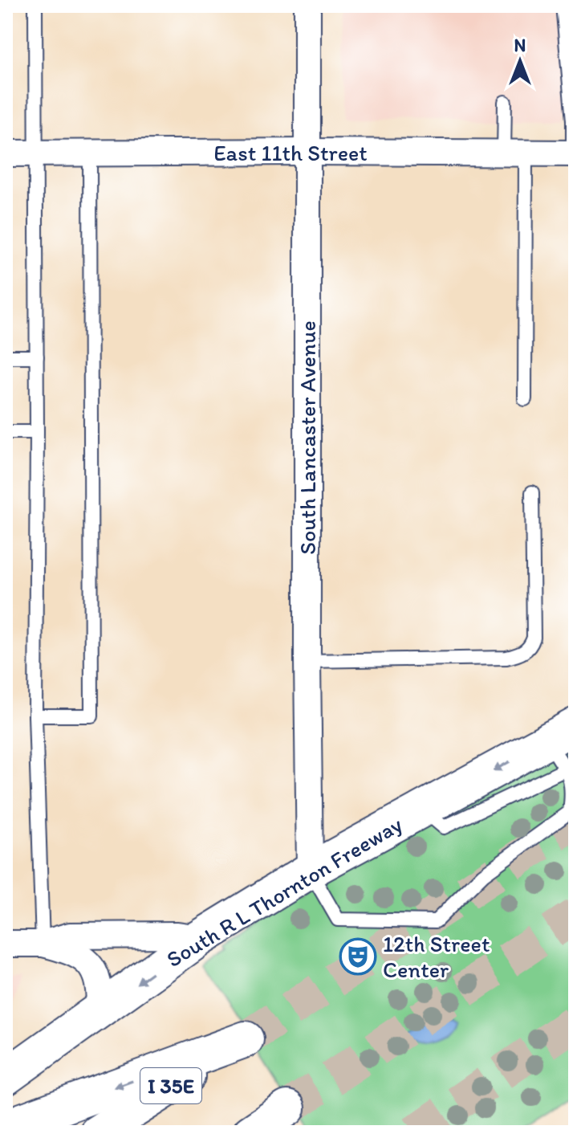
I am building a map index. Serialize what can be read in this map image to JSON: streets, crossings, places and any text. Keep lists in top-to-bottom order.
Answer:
{
  "streets": {
    "main road": ["South R L Thornton Freeway", "I 35E"],
    "street": ["East 11th Street", "South Lancaster Avenue"]
  },
  "crossings": [
    ["East 11th Street", "South Lancaster Avenue"],
    ["South Lancaster Avenue", "South R L Thornton Freeway"]
  ],
  "places": {
    "theatre": ["12th Street Center"]
  },
  "north": "top"
}
